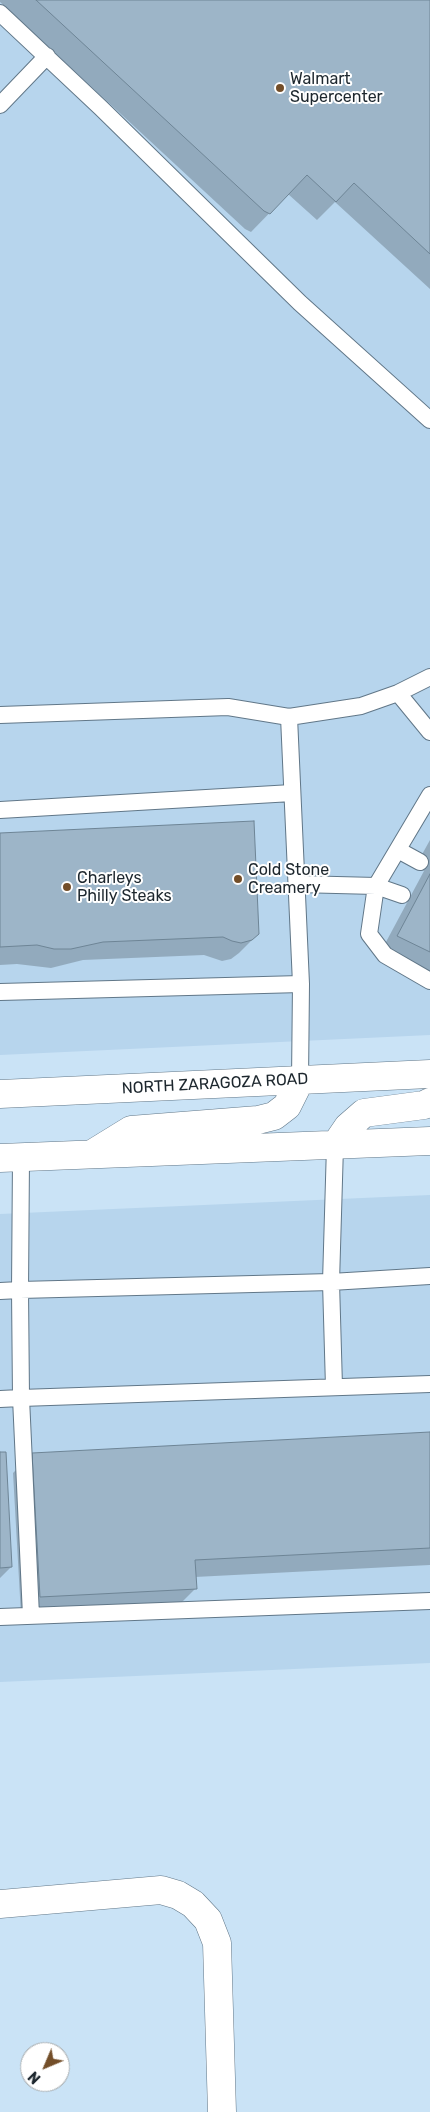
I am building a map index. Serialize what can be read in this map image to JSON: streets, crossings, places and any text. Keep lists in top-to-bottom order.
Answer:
{
  "streets": {
    "main road": ["NORTH ZARAGOZA ROAD"]
  },
  "places": ["Walmart Supercenter", "Cold Stone Creamery", "Charleys Philly Steaks"],
  "north": "bottom left"
}
